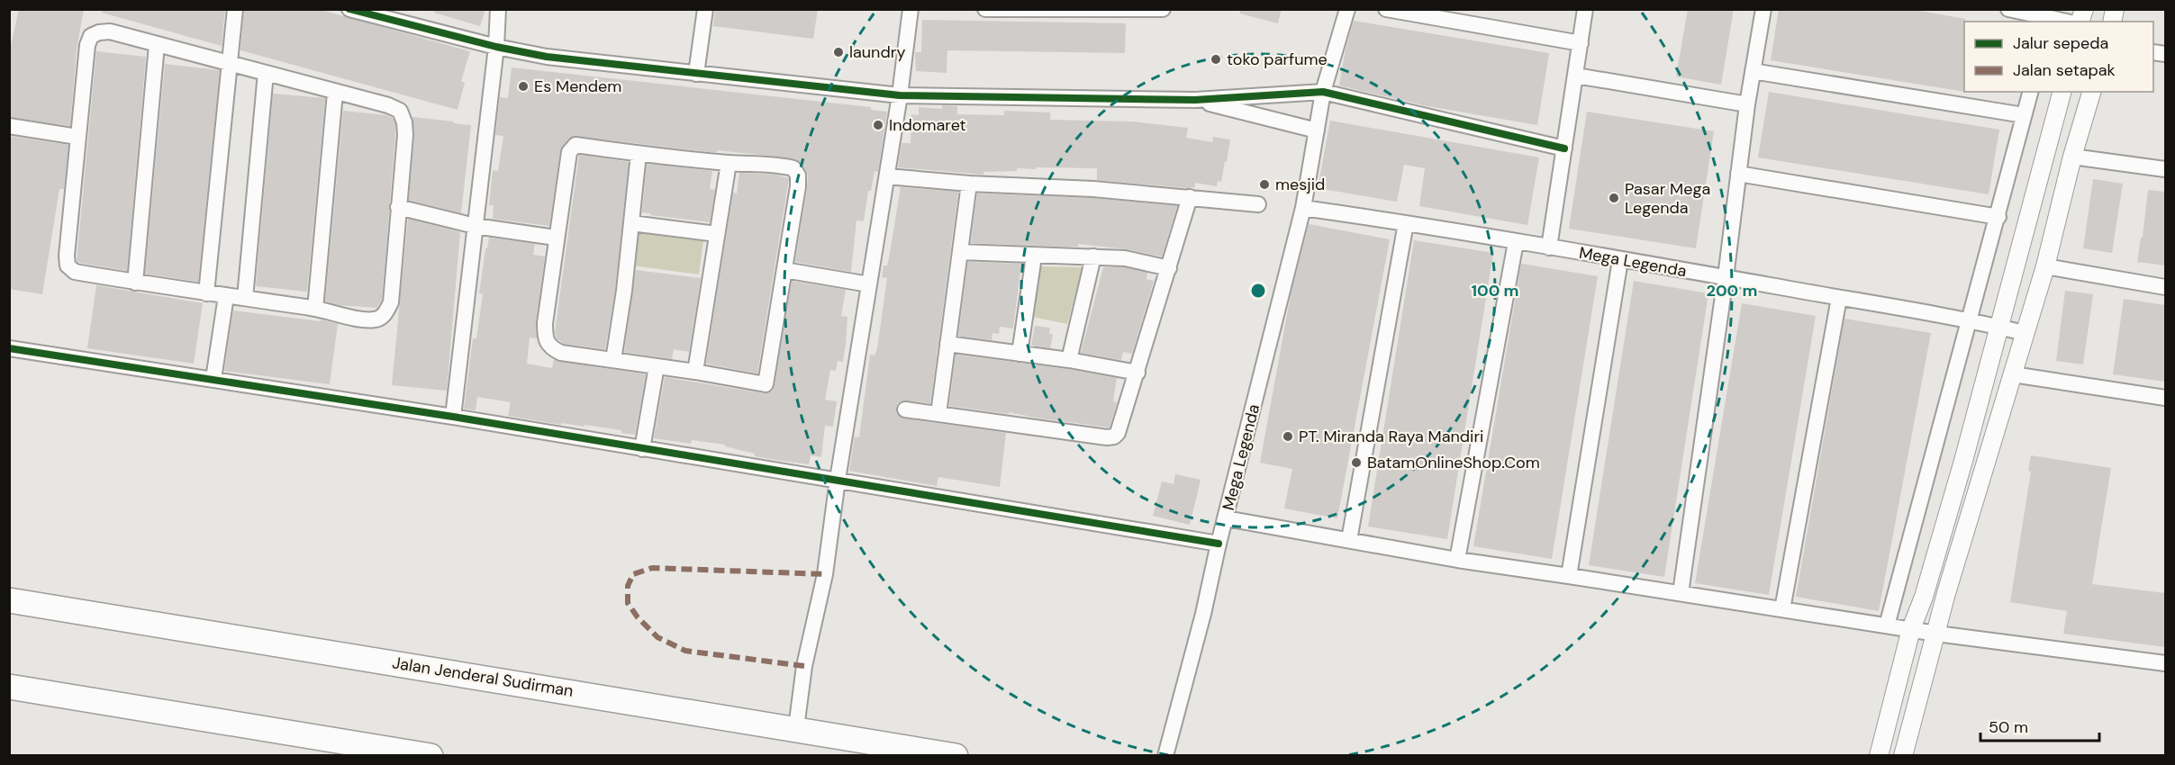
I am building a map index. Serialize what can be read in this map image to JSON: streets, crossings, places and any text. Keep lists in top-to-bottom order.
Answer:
{
  "streets": {
    "highway": ["Jalan Jenderal Sudirman"],
    "street": ["Mega Legenda"]
  },
  "places": [
    "laundry",
    "toko parfume",
    "Es Mendem",
    "Indomaret",
    "mesjid",
    "Pasar Mega Legenda",
    "PT. Miranda Raya Mandiri",
    "BatamOnlineShop.Com"
  ],
  "legend": ["Jalur sepeda", "Jalan setapak"],
  "scale_bar": "50 m",
  "rings": ["100 m", "200 m"]
}
